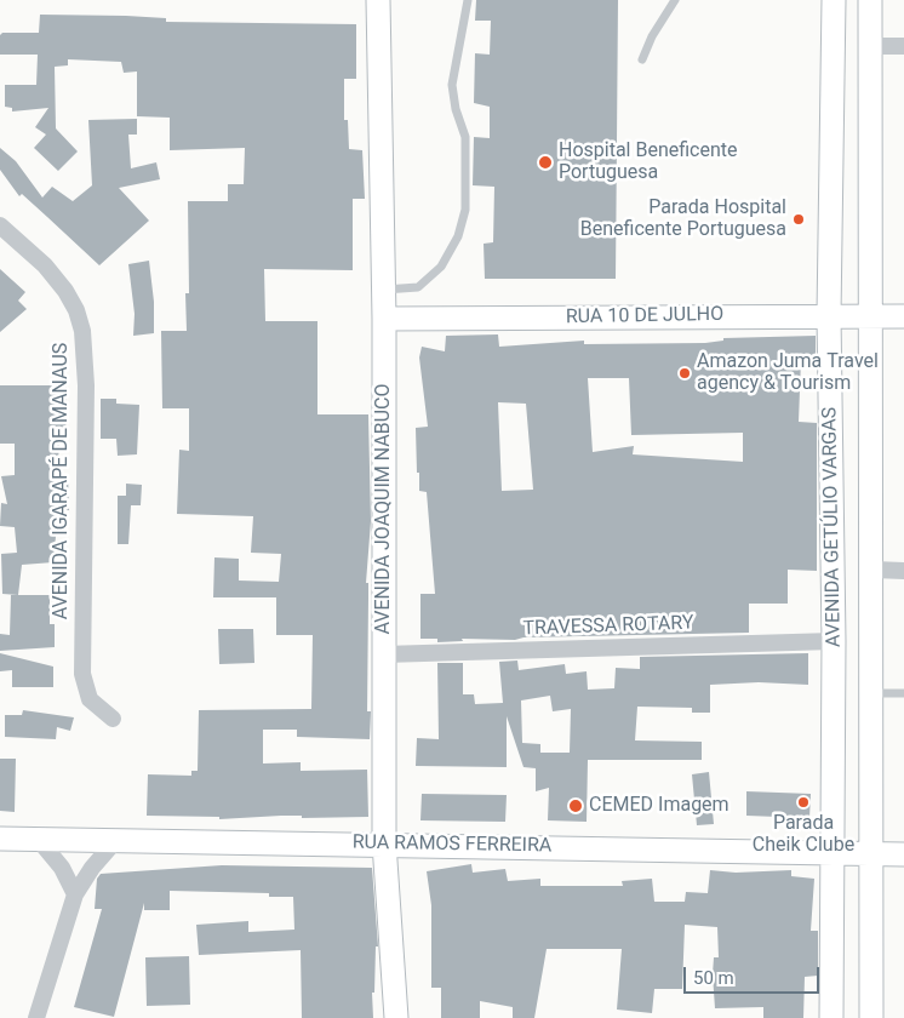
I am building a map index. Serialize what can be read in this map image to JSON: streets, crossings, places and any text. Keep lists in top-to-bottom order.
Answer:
{
  "streets": {
    "main road": [
      "RUA 10 DE JULHO",
      "AVENIDA JOAQUIM NABUCO",
      "AVENIDA GETÚLIO VARGAS",
      "RUA RAMOS FERREIRA"
    ],
    "street": ["AVENIDA IGARAPÉ DE MANAUS", "TRAVESSA ROTARY"]
  },
  "crossings": [
    ["RUA 10 DE JULHO", "AVENIDA JOAQUIM NABUCO"],
    ["RUA 10 DE JULHO", "AVENIDA GETÚLIO VARGAS"],
    ["AVENIDA JOAQUIM NABUCO", "TRAVESSA ROTARY"],
    ["AVENIDA JOAQUIM NABUCO", "RUA RAMOS FERREIRA"],
    ["AVENIDA GETÚLIO VARGAS", "TRAVESSA ROTARY"],
    ["AVENIDA GETÚLIO VARGAS", "RUA RAMOS FERREIRA"]
  ],
  "places": [
    "Hospital Beneficente Portuguesa",
    "Parada Hospital Beneficente Portuguesa",
    "Amazon Juma Travel agency & Tourism",
    "Parada Cheik Clube",
    "CEMED Imagem"
  ],
  "scale_bar": "50 m"
}
